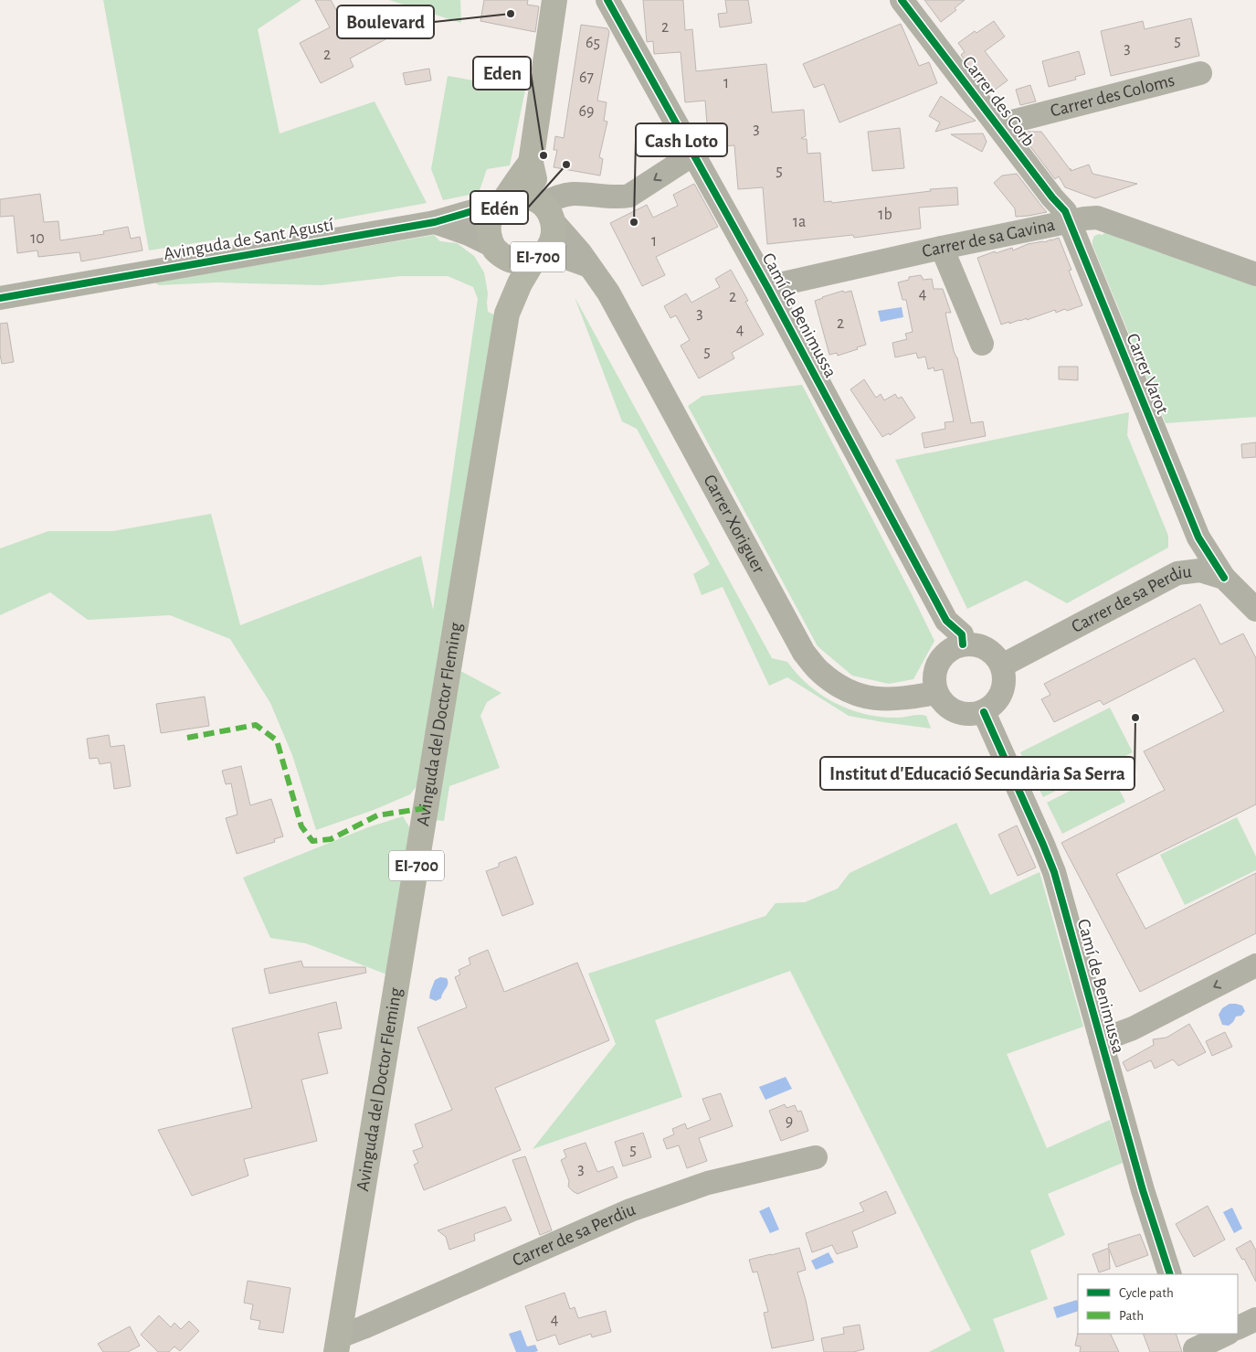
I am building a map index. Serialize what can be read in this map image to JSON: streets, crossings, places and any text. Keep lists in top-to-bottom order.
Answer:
{
  "streets": {
    "main road": ["EI-700", "Avinguda del Doctor Fleming"],
    "street": [
      "Carrer des Coloms",
      "Carrer des Corb",
      "Carrer de sa Gavina",
      "Avinguda de Sant Agustí",
      "Camí de Benimussa",
      "Carrer Varot",
      "Carrer Xoriguer",
      "Carrer de sa Perdiu"
    ]
  },
  "crossings": [
    ["Carrer des Coloms", "Carrer des Corb"],
    ["Carrer des Corb", "Carrer de sa Gavina"],
    ["Carrer des Corb", "Carrer Varot"],
    ["Carrer de sa Gavina", "Camí de Benimussa"],
    ["Carrer de sa Gavina", "Carrer Varot"],
    ["Avinguda de Sant Agustí", "EI-700"],
    ["Avinguda de Sant Agustí", "Carrer Xoriguer"],
    ["Avinguda de Sant Agustí", "Avinguda del Doctor Fleming"],
    ["EI-700", "Carrer Xoriguer"],
    ["EI-700", "Avinguda del Doctor Fleming"],
    ["Camí de Benimussa", "Carrer Xoriguer"],
    ["Camí de Benimussa", "Carrer de sa Perdiu"],
    ["Carrer Varot", "Carrer de sa Perdiu"],
    ["Carrer Xoriguer", "Carrer de sa Perdiu"],
    ["Carrer Xoriguer", "Avinguda del Doctor Fleming"],
    ["Carrer de sa Perdiu", "Avinguda del Doctor Fleming"]
  ],
  "places": [
    "Boulevard",
    "Eden",
    "Edén",
    "Cash Loto",
    "Institut d'Educació Secundària Sa Serra"
  ],
  "house_numbers": [
    "2",
    "5",
    "65",
    "3",
    "2",
    "67",
    "1",
    "69",
    "3",
    "5",
    "1b",
    "1a",
    "10",
    "1",
    "4",
    "2",
    "3",
    "2",
    "4",
    "5",
    "9",
    "5",
    "3",
    "4"
  ],
  "legend": ["Cycle path", "Path"]
}
